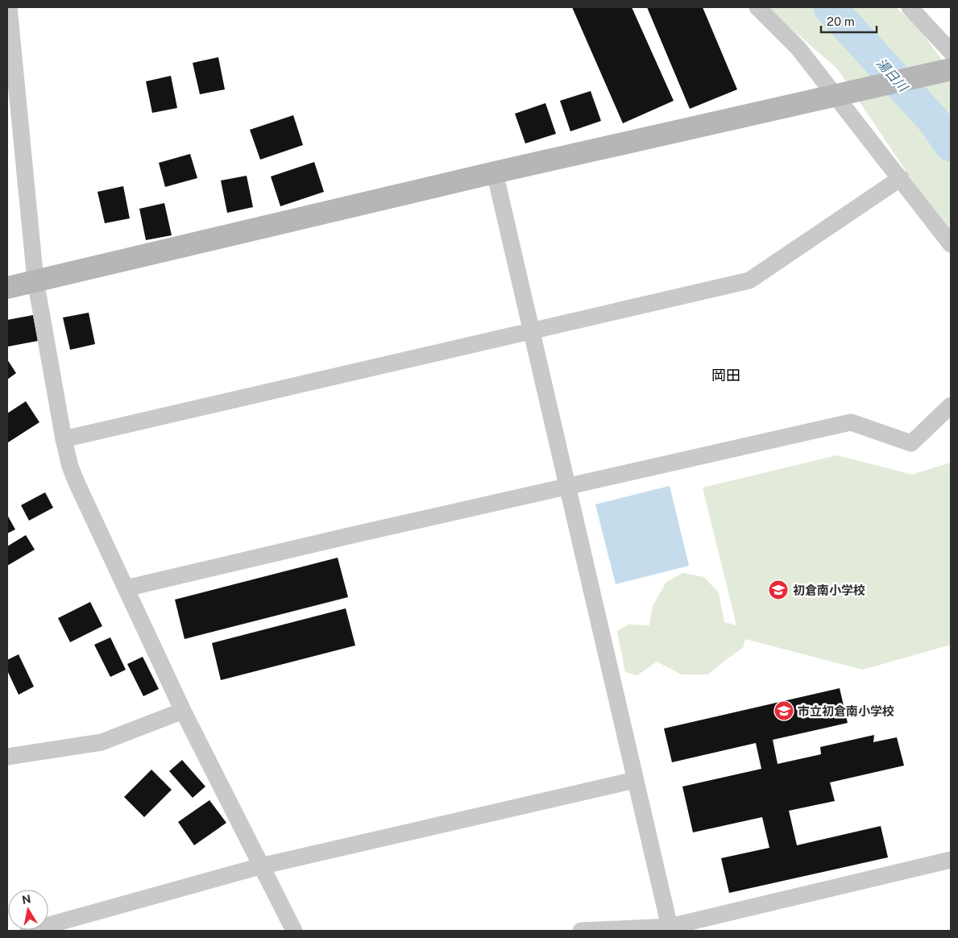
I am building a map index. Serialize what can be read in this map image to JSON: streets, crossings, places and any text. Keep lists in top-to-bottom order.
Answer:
{
  "districts": ["岡田"],
  "water": ["湯日川"],
  "places": {
    "school or university": ["初倉南小学校", "市立初倉南小学校"]
  },
  "scale_bar": "20 m",
  "north": "top"
}
